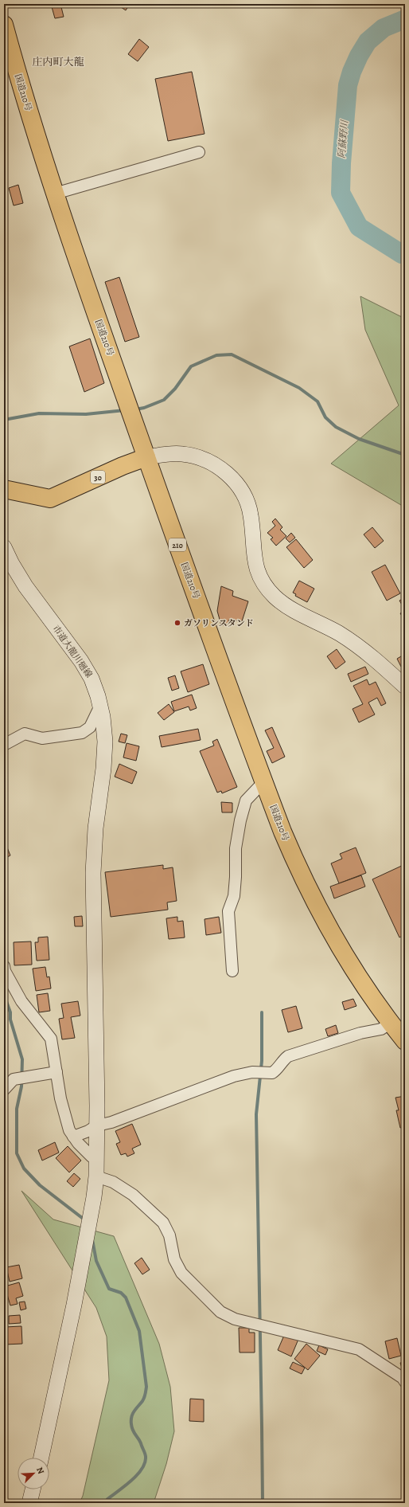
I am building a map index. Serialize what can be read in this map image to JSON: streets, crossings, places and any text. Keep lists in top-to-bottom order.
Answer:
{
  "streets": {
    "main road": ["国道210号", "30", "210"],
    "street": ["市道大龍川廻線"]
  },
  "crossings": [
    ["国道210号", "30"]
  ],
  "districts": ["庄内町大龍"],
  "water": ["阿蘇野川"],
  "places": ["ガソリンスタンド"],
  "north": "top right"
}
